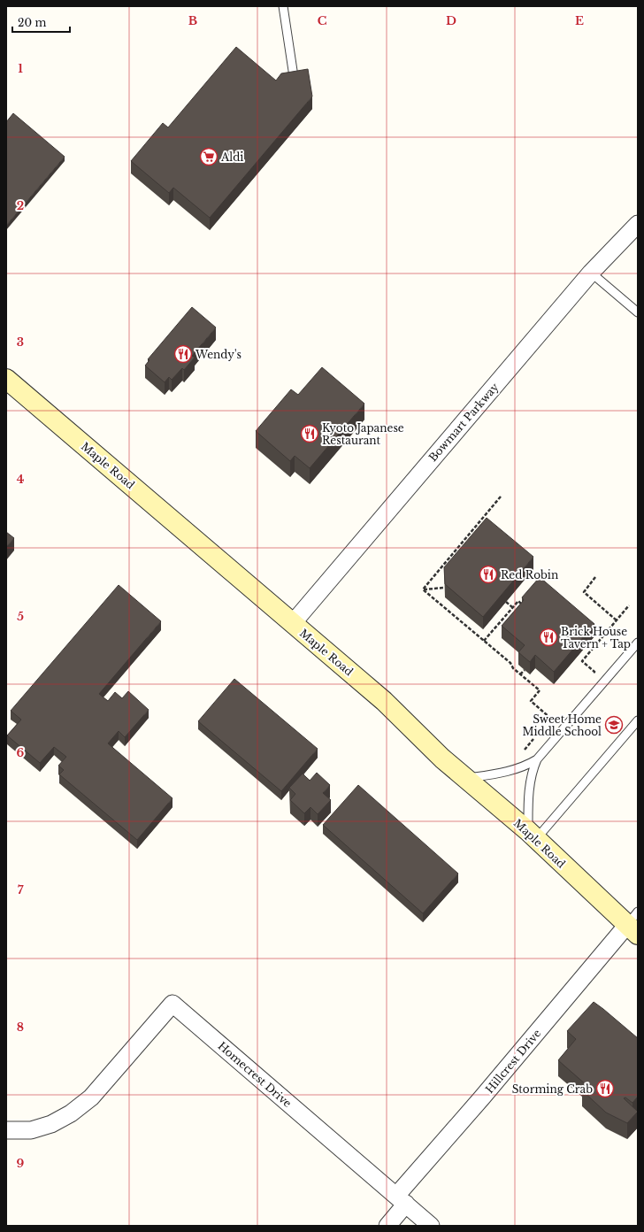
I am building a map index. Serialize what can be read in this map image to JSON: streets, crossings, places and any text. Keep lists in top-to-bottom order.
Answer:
{
  "streets": {
    "main road": ["Maple Road"],
    "street": ["Bowmart Parkway", "Hillcrest Drive", "Homecrest Drive"]
  },
  "crossings": [
    ["Bowmart Parkway", "Maple Road"],
    ["Maple Road", "Hillcrest Drive"],
    ["Hillcrest Drive", "Homecrest Drive"]
  ],
  "places": {
    "supermarket": ["Aldi"],
    "restaurant": [
      "Wendy's",
      "Kyoto Japanese Restaurant",
      "Red Robin",
      "Brick House Tavern + Tap",
      "Storming Crab"
    ],
    "school or university": ["Sweet Home Middle School"]
  },
  "scale_bar": "20 m",
  "grid": {
    "columns": [
      "B",
      "C",
      "D",
      "E"
    ],
    "rows": [
      "1",
      "2",
      "3",
      "4",
      "5",
      "6",
      "7",
      "8",
      "9"
    ]
  }
}
